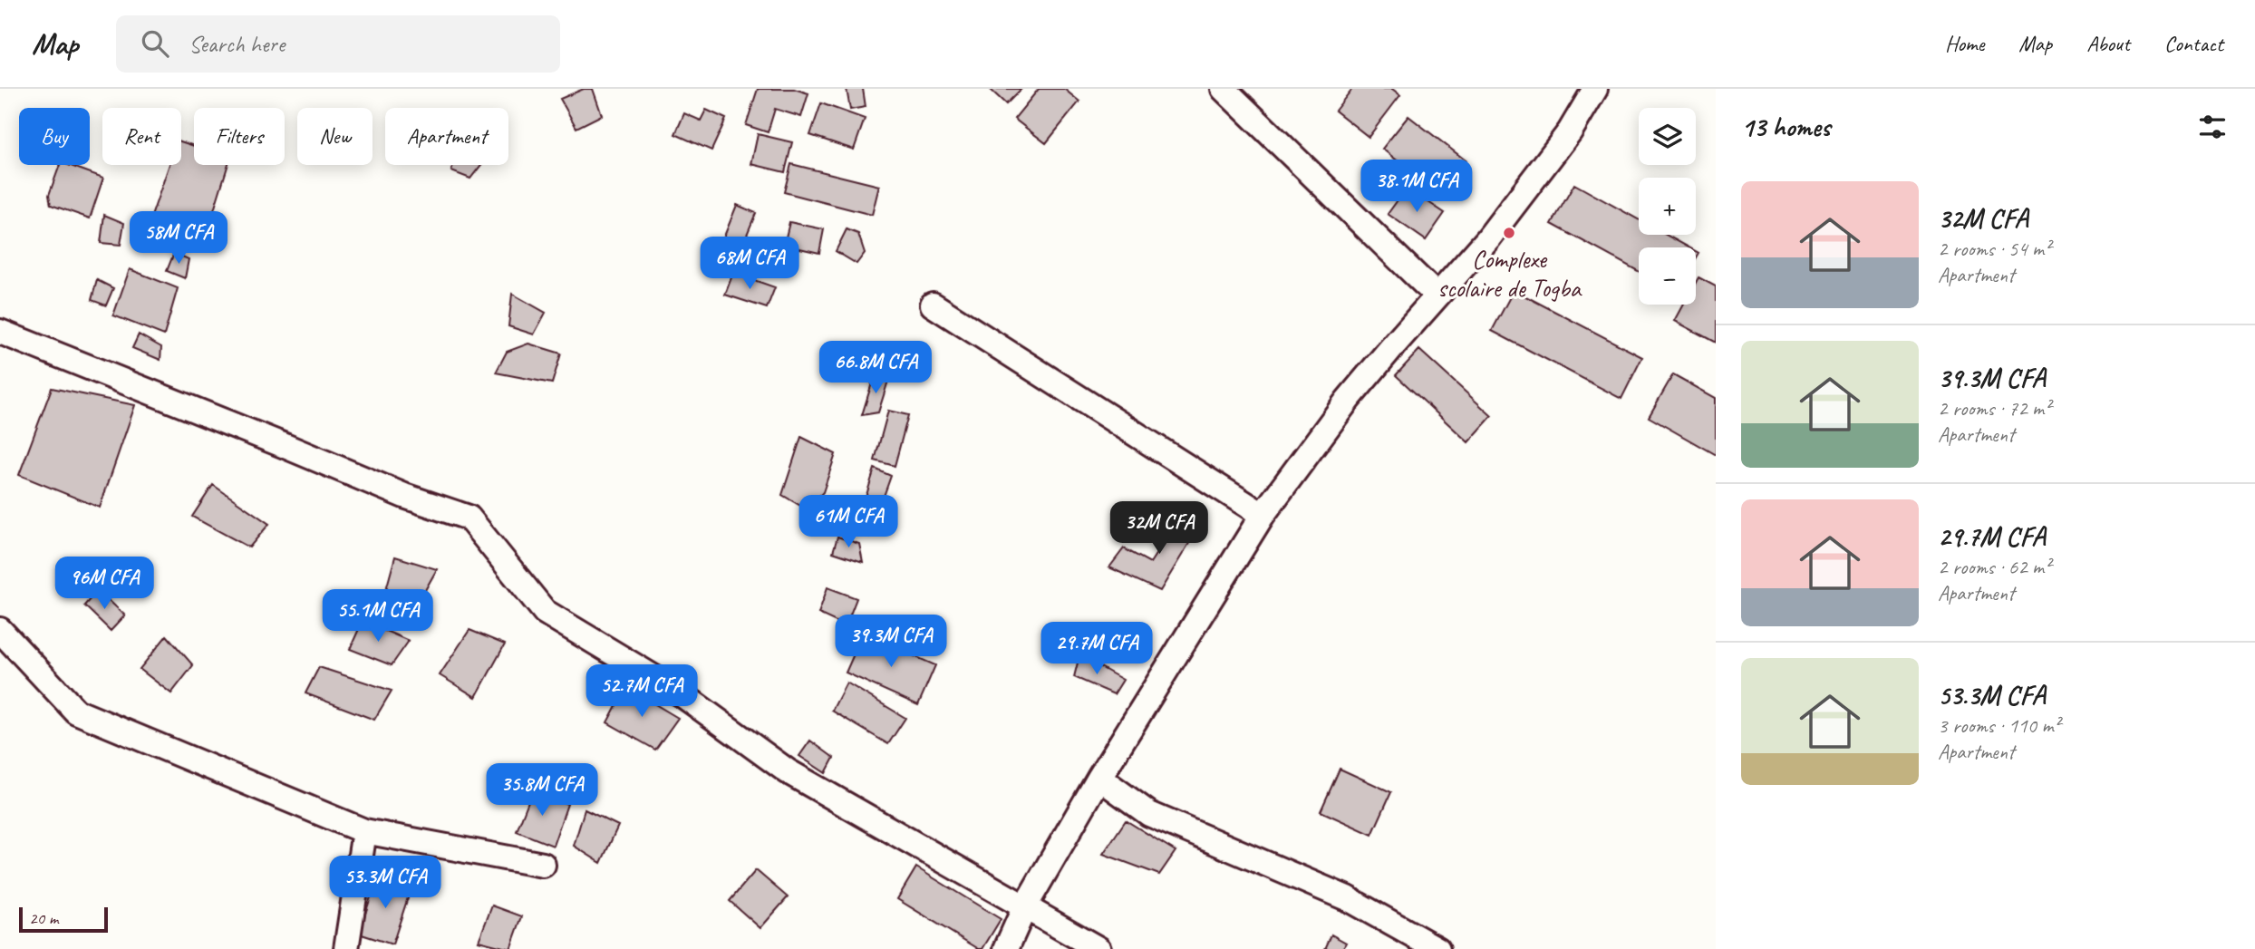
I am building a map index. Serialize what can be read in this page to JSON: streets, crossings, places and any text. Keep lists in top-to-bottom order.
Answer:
{
  "places": ["Complexe scolaire de Togba"],
  "scale_bar": "20 m",
  "page": {
    "header": "Map",
    "search": "Search here",
    "nav": [
      "Home",
      "Map",
      "About",
      "Contact"
    ],
    "heading": "13 homes",
    "map_buttons": ["+", "−"],
    "chip": [
      "Buy",
      "Rent",
      "Filters",
      "New",
      "Apartment"
    ],
    "price": [
      "38.1M CFA",
      "58M CFA",
      "68M CFA",
      "66.8M CFA",
      "61M CFA",
      "32M CFA",
      "96M CFA",
      "55.1M CFA",
      "39.3M CFA",
      "29.7M CFA",
      "52.7M CFA",
      "35.8M CFA",
      "53.3M CFA"
    ],
    "list": [
      {
        "name": "32M CFA",
        "note": "2 rooms · 54 m² · Apartment"
      },
      {
        "name": "39.3M CFA",
        "note": "2 rooms · 72 m² · Apartment"
      },
      {
        "name": "29.7M CFA",
        "note": "2 rooms · 62 m² · Apartment"
      },
      {
        "name": "53.3M CFA",
        "note": "3 rooms · 110 m² · Apartment"
      }
    ],
    "scale": "20 m"
  }
}
